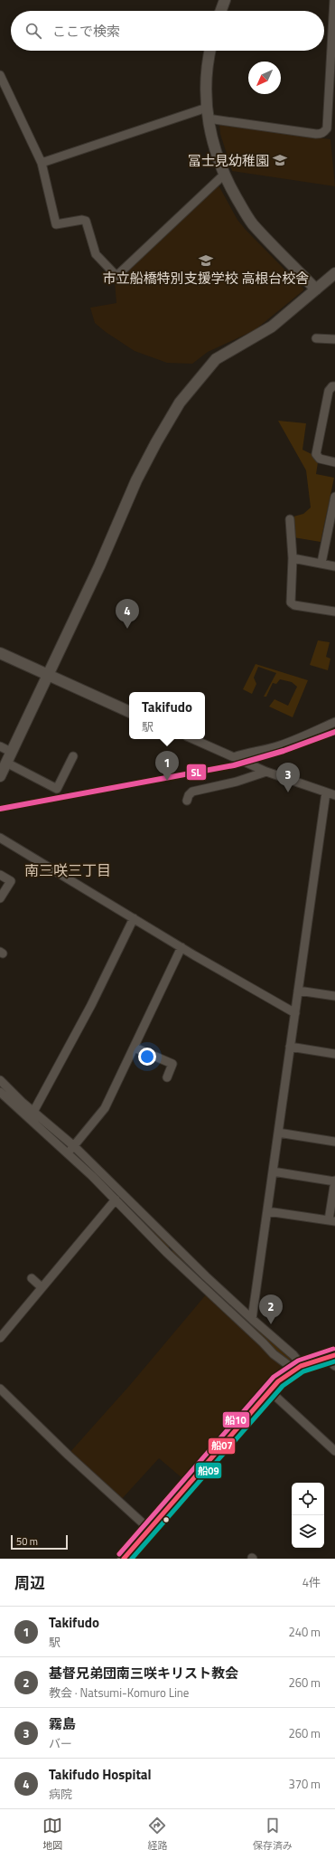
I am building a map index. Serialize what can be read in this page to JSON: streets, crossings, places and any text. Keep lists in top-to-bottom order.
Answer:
{
  "districts": ["南三咲三丁目"],
  "places": {
    "school or university": ["冨士見幼稚園", "市立船橋特別支援学校 高根台校舎"]
  },
  "lines": [
    "transit line SL",
    "transit line 船10",
    "transit line 船07",
    "transit line 船09"
  ],
  "scale_bar": "50 m",
  "north": "bottom left",
  "page": {
    "search": "ここで検索",
    "pins": [
      "4",
      "1",
      "3",
      "2"
    ],
    "popup": ["Takifudo", "駅"],
    "scale": "50 m",
    "heading": ["周辺", "4件"],
    "list": [
      {
        "mark": "1",
        "name": "Takifudo",
        "note": "駅",
        "value": "240 m"
      },
      {
        "mark": "2",
        "name": "基督兄弟団南三咲キリスト教会",
        "note": "教会 · Natsumi-Komuro Line",
        "value": "260 m"
      },
      {
        "mark": "3",
        "name": "霧島",
        "note": "バー",
        "value": "260 m"
      },
      {
        "mark": "4",
        "name": "Takifudo Hospital",
        "note": "病院",
        "value": "370 m"
      }
    ],
    "nav": ["地図", "経路", "保存済み"]
  }
}
